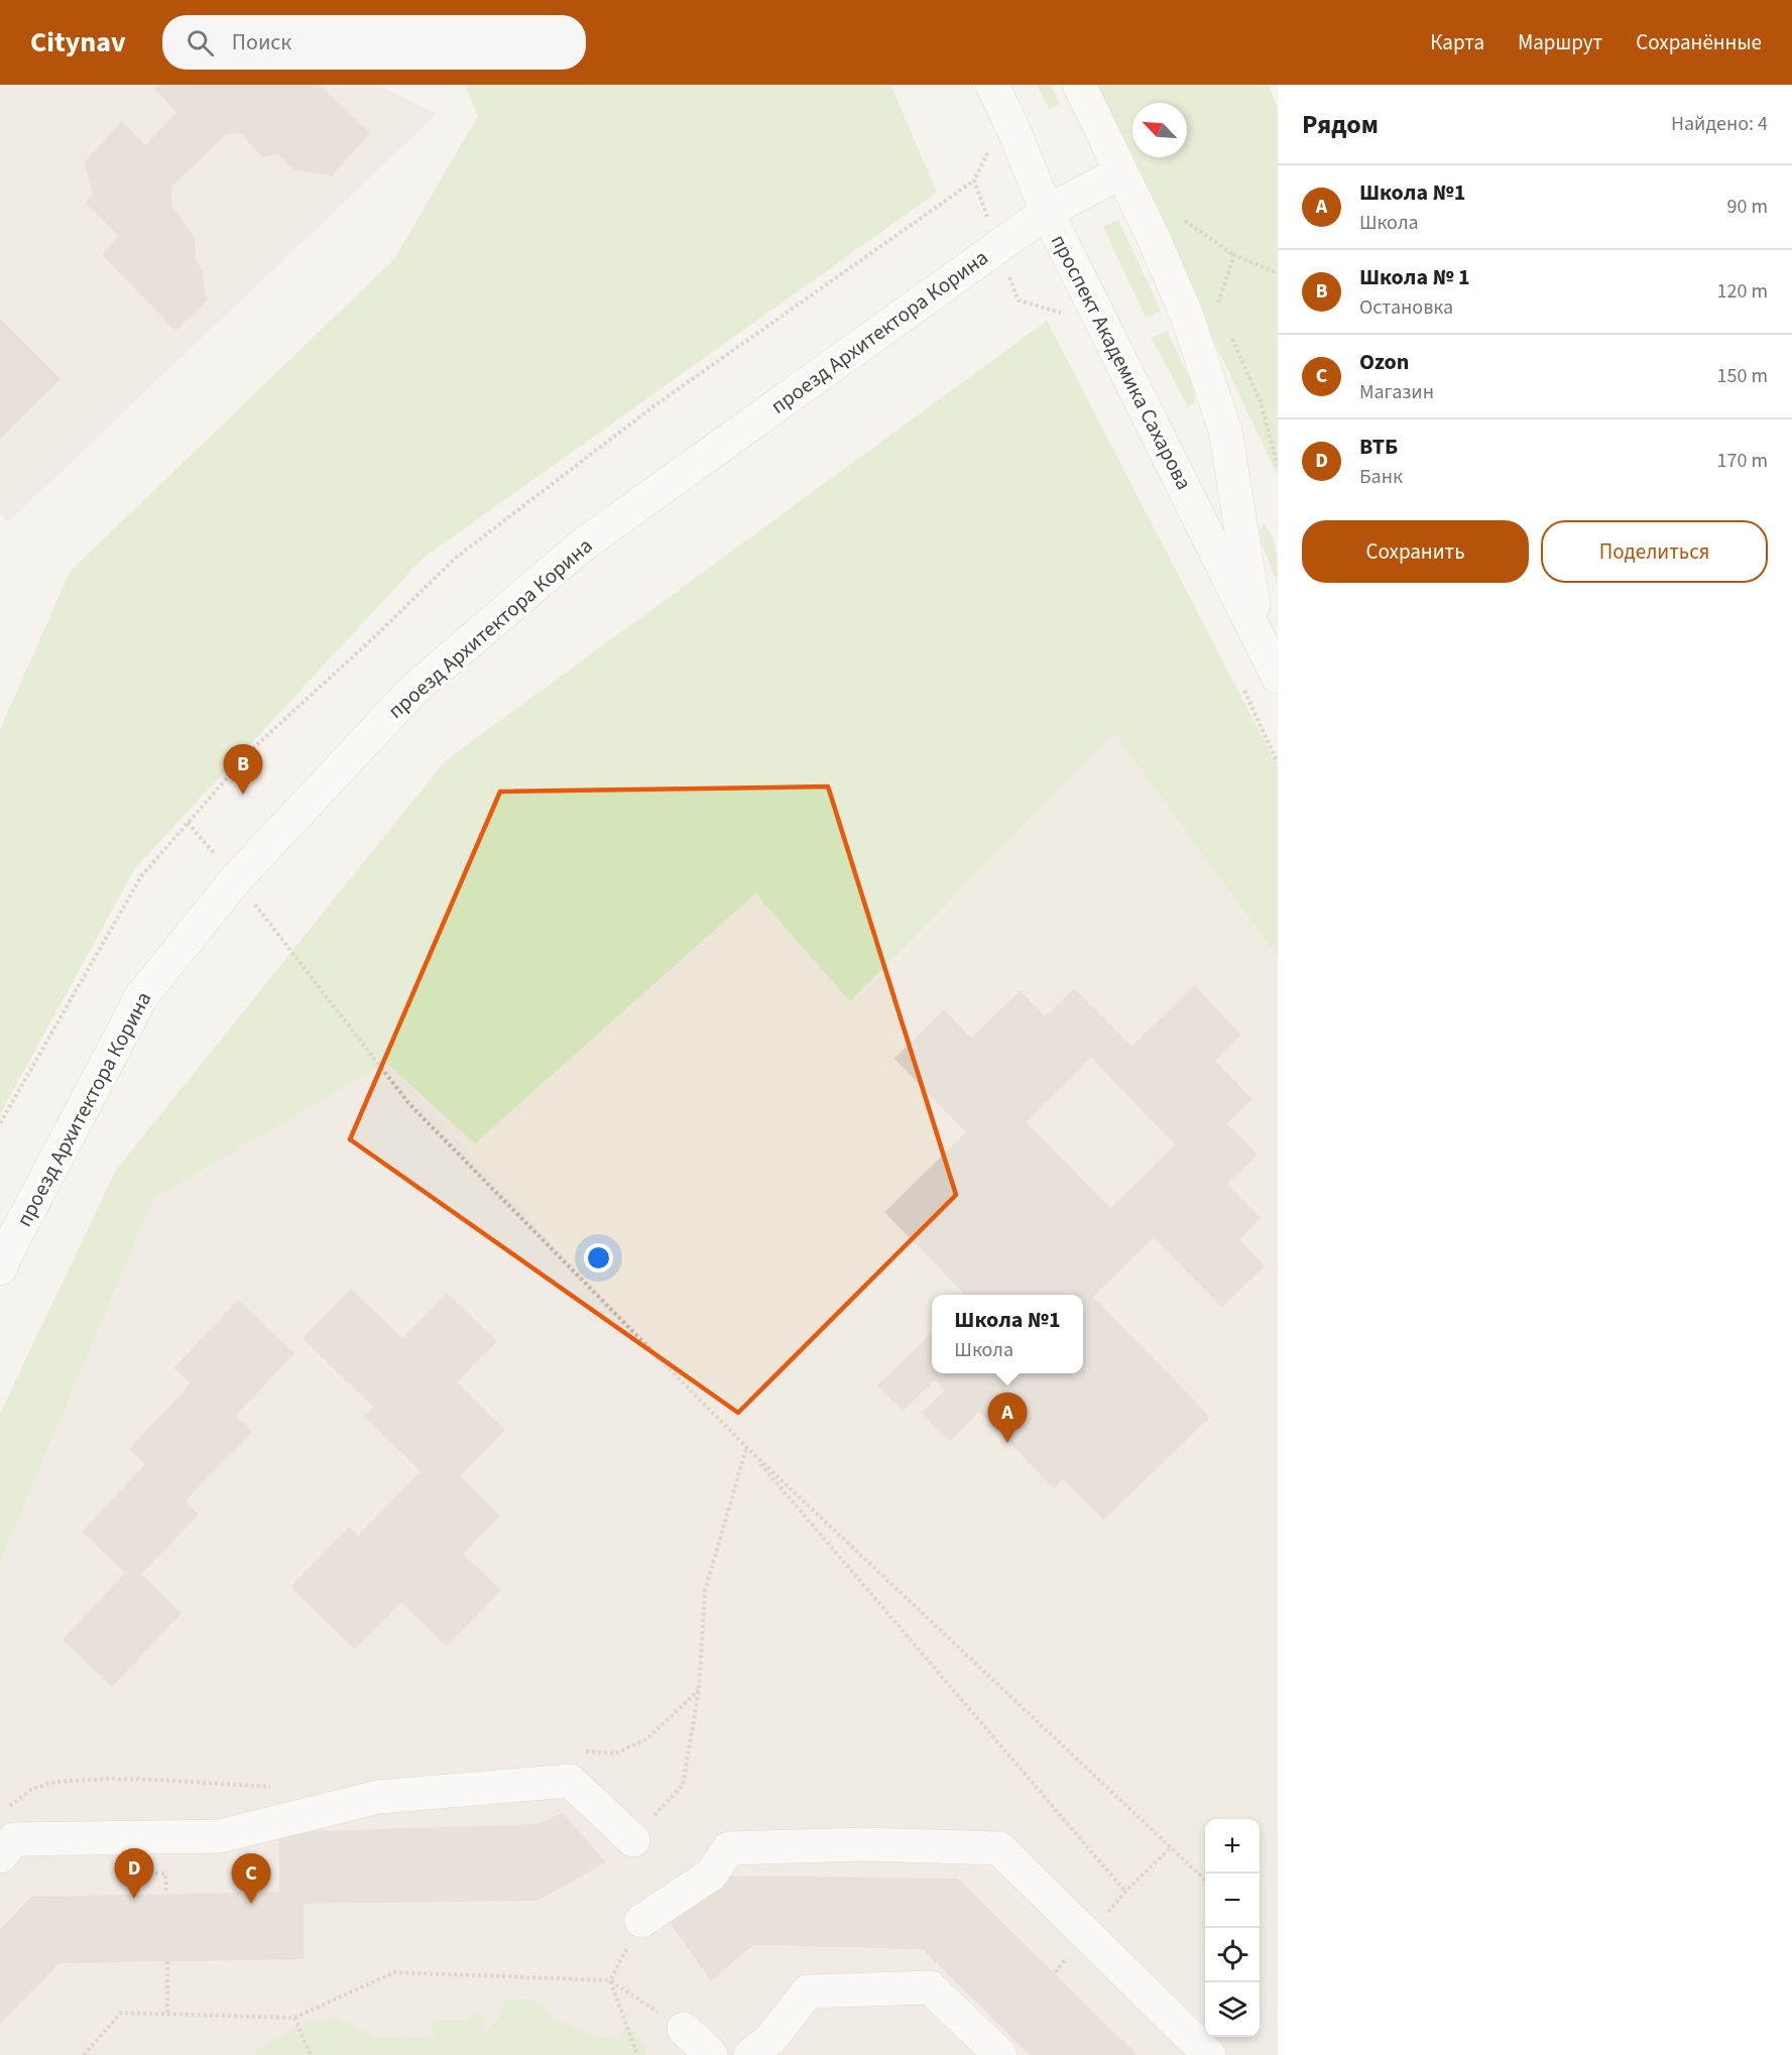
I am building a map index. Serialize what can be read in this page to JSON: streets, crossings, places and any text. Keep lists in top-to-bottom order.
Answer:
{
  "streets": {
    "street": ["проезд Архитектора Корина", "проспект Академика Сахарова"]
  },
  "crossings": [
    ["проезд Архитектора Корина", "проспект Академика Сахарова"]
  ],
  "north": "top left",
  "page": {
    "header": "Citynav",
    "search": "Поиск",
    "nav": ["Карта", "Маршрут", "Сохранённые"],
    "heading": ["Рядом", "Найдено: 4"],
    "list": [
      {
        "mark": "A",
        "name": "Школа №1",
        "note": "Школа",
        "value": "90 m"
      },
      {
        "mark": "B",
        "name": "Школа № 1",
        "note": "Остановка",
        "value": "120 m"
      },
      {
        "mark": "C",
        "name": "Ozon",
        "note": "Магазин",
        "value": "150 m"
      },
      {
        "mark": "D",
        "name": "ВТБ",
        "note": "Банк",
        "value": "170 m"
      }
    ],
    "buttons": ["Сохранить", "Поделиться"],
    "pins": [
      "B",
      "A",
      "D",
      "C"
    ],
    "popup": ["Школа №1", "Школа"],
    "map_buttons": ["+", "−"]
  }
}
